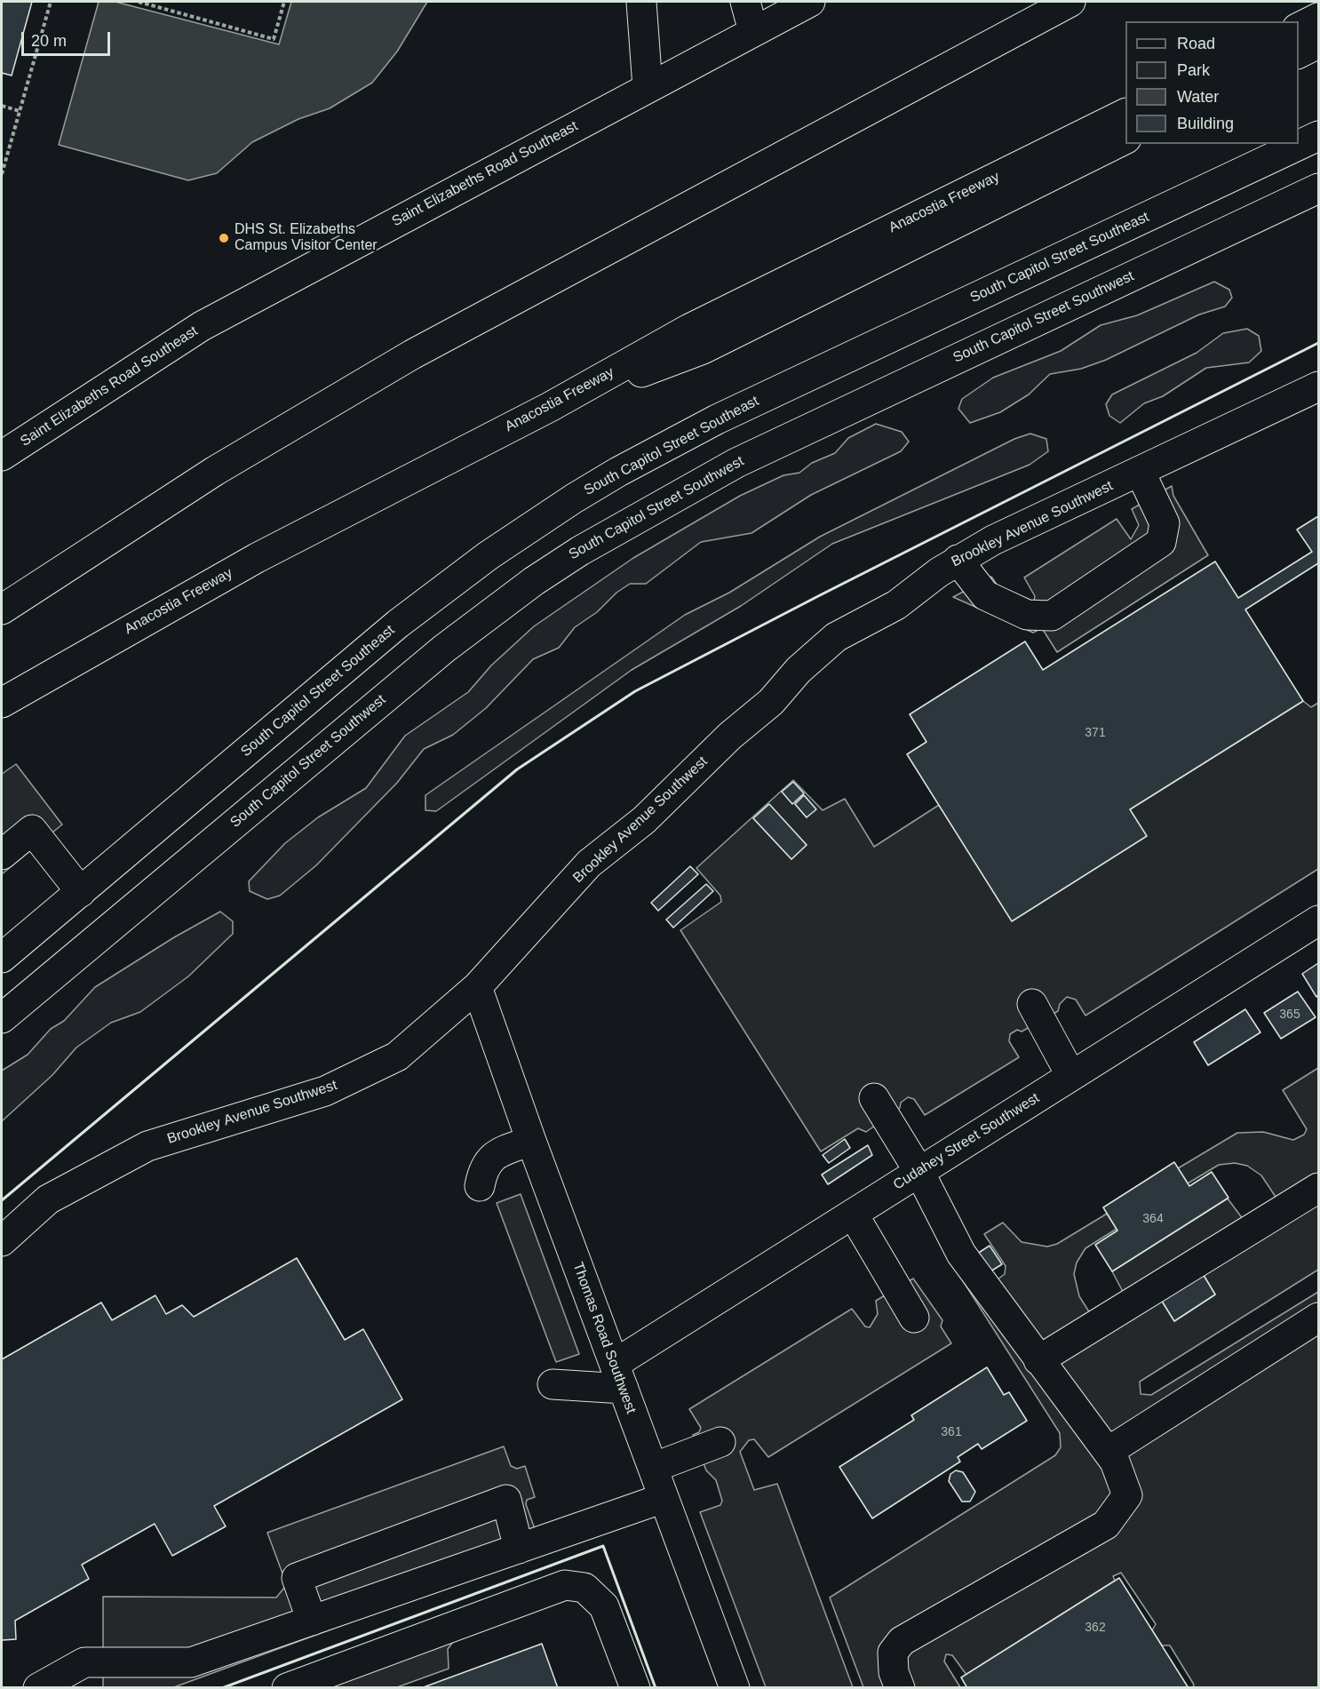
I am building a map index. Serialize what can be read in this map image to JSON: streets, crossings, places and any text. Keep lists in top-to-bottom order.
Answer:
{
  "streets": {
    "main road": [
      "Saint Elizabeths Road Southeast",
      "Anacostia Freeway",
      "South Capitol Street Southeast",
      "South Capitol Street Southwest",
      "Brookley Avenue Southwest",
      "Cudahey Street Southwest",
      "Thomas Road Southwest"
    ]
  },
  "crossings": [
    ["Brookley Avenue Southwest", "Thomas Road Southwest"],
    ["Cudahey Street Southwest", "Thomas Road Southwest"]
  ],
  "places": ["DHS St. Elizabeths Campus Visitor Center"],
  "house_numbers": [
    "371",
    "365",
    "364",
    "361",
    "362"
  ],
  "legend": [
    "Road",
    "Park",
    "Water",
    "Building"
  ],
  "scale_bar": "20 m"
}
